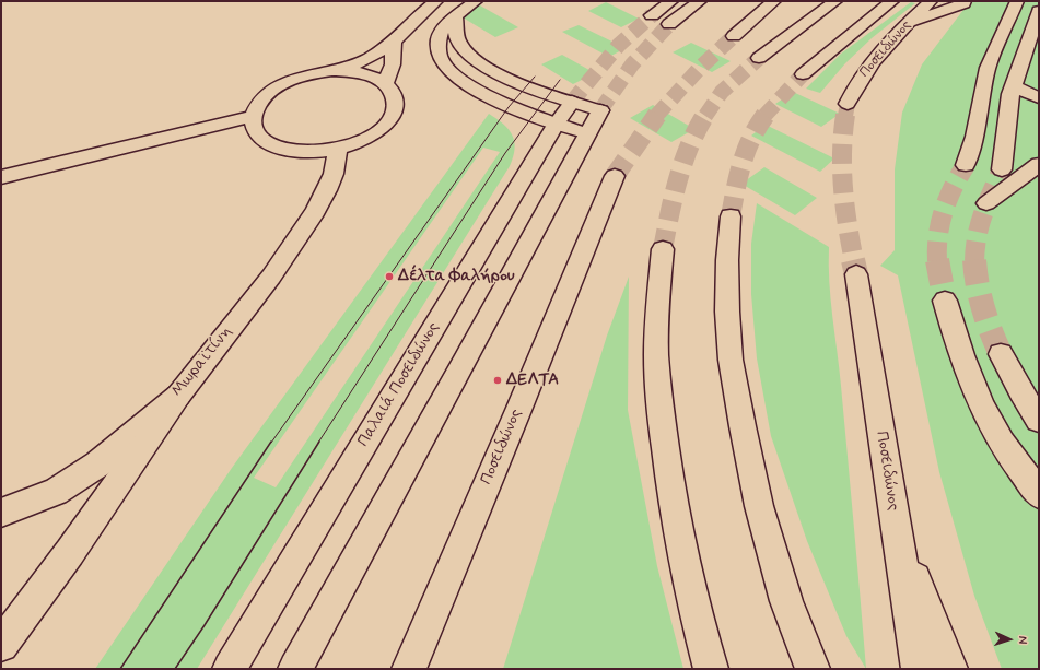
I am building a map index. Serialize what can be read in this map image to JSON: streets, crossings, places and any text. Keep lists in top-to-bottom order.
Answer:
{
  "streets": {
    "main road": ["Ποσειδώνος", "Μωραϊτίνη", "Παλαιά Ποσειδώνος"]
  },
  "places": ["Δέλτα Φαλήρου", "ΔΕΛΤΑ"],
  "north": "right"
}
